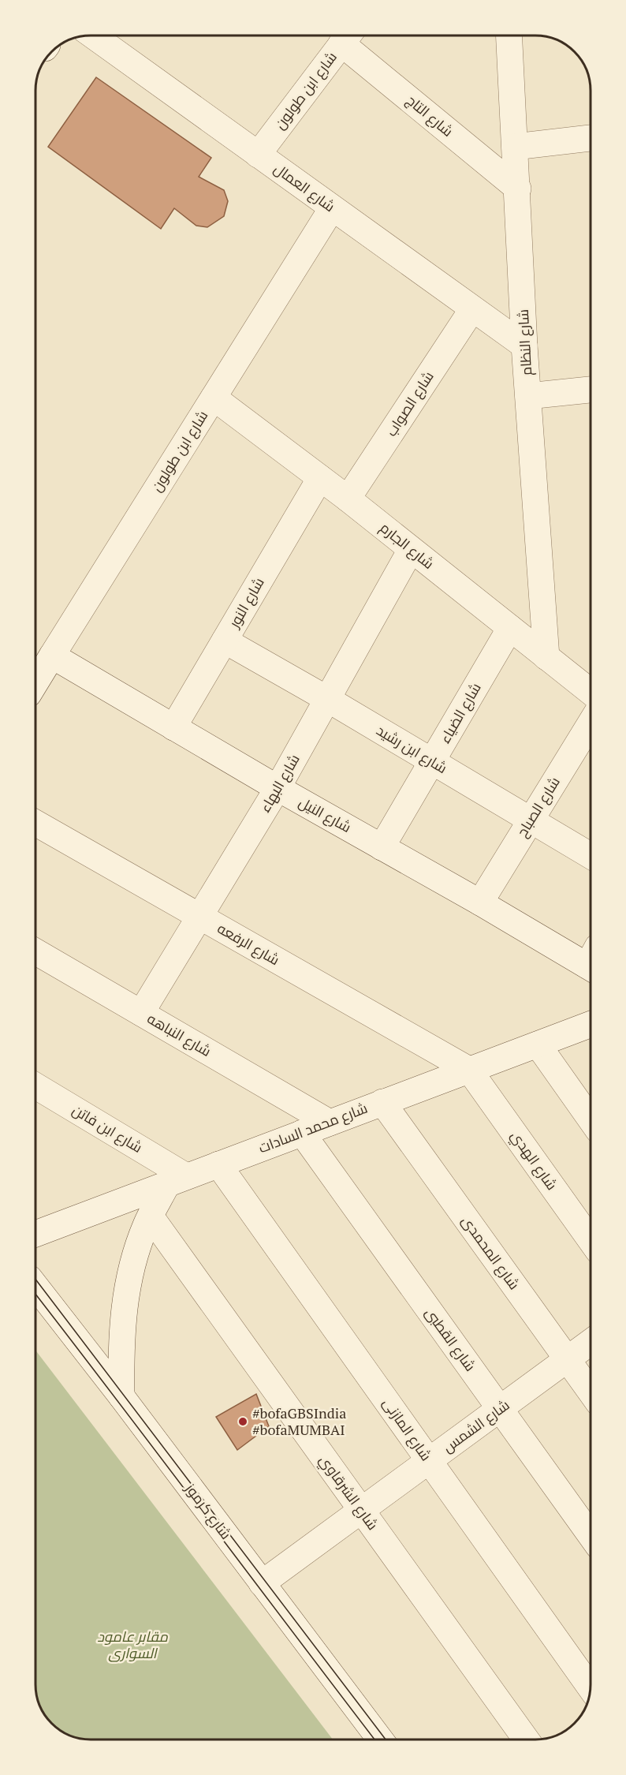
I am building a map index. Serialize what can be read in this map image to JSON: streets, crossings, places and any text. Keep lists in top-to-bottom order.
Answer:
{
  "streets": {
    "street": [
      "شارع ابن طولون",
      "شارع التاج",
      "شارع العمال",
      "شارع النظام",
      "شارع الصواب",
      "شارع الجارم",
      "شارع النور",
      "شارع الضياء",
      "شارع ابن رشيد",
      "شارع البهاء",
      "شارع الصباح",
      "شارع النيل",
      "شارع الرفعه",
      "شارع النباهه",
      "شارع محمد السادات",
      "شارع ابن فاتن",
      "شارع الهدي",
      "شارع المحمدى",
      "شارع القطبى",
      "شارع الشمس",
      "شارع المازنى",
      "شارع الشرقاوي",
      "شارع كرموز"
    ]
  },
  "crossings": [
    ["شارع ابن طولون", "شارع التاج"],
    ["شارع ابن طولون", "شارع العمال"],
    ["شارع ابن طولون", "شارع الجارم"],
    ["شارع ابن طولون", "شارع النيل"],
    ["شارع التاج", "شارع النظام"],
    ["شارع العمال", "شارع النظام"],
    ["شارع العمال", "شارع الصواب"],
    ["شارع النظام", "شارع الجارم"],
    ["شارع الصواب", "شارع الجارم"],
    ["شارع الجارم", "شارع النور"],
    ["شارع الجارم", "شارع الضياء"],
    ["شارع الجارم", "شارع البهاء"],
    ["شارع النور", "شارع ابن رشيد"],
    ["شارع النور", "شارع النيل"],
    ["شارع الضياء", "شارع ابن رشيد"],
    ["شارع الضياء", "شارع النيل"],
    ["شارع ابن رشيد", "شارع البهاء"],
    ["شارع ابن رشيد", "شارع الصباح"],
    ["شارع البهاء", "شارع النيل"],
    ["شارع البهاء", "شارع الرفعه"],
    ["شارع البهاء", "شارع النباهه"],
    ["شارع الصباح", "شارع النيل"],
    ["شارع الرفعه", "شارع محمد السادات"],
    ["شارع الرفعه", "شارع الهدي"],
    ["شارع النباهه", "شارع محمد السادات"],
    ["شارع محمد السادات", "شارع ابن فاتن"],
    ["شارع محمد السادات", "شارع الهدي"],
    ["شارع محمد السادات", "شارع المحمدى"],
    ["شارع محمد السادات", "شارع القطبى"],
    ["شارع محمد السادات", "شارع المازنى"],
    ["شارع المحمدى", "شارع الشمس"],
    ["شارع القطبى", "شارع الشمس"],
    ["شارع الشمس", "شارع المازنى"],
    ["شارع الشمس", "شارع الشرقاوي"],
    ["شارع الشمس", "شارع كرموز"]
  ],
  "parks": ["مقابر عامود السوارى"],
  "places": ["#bofaGBSIndia #bofaMUMBAI"]
}
